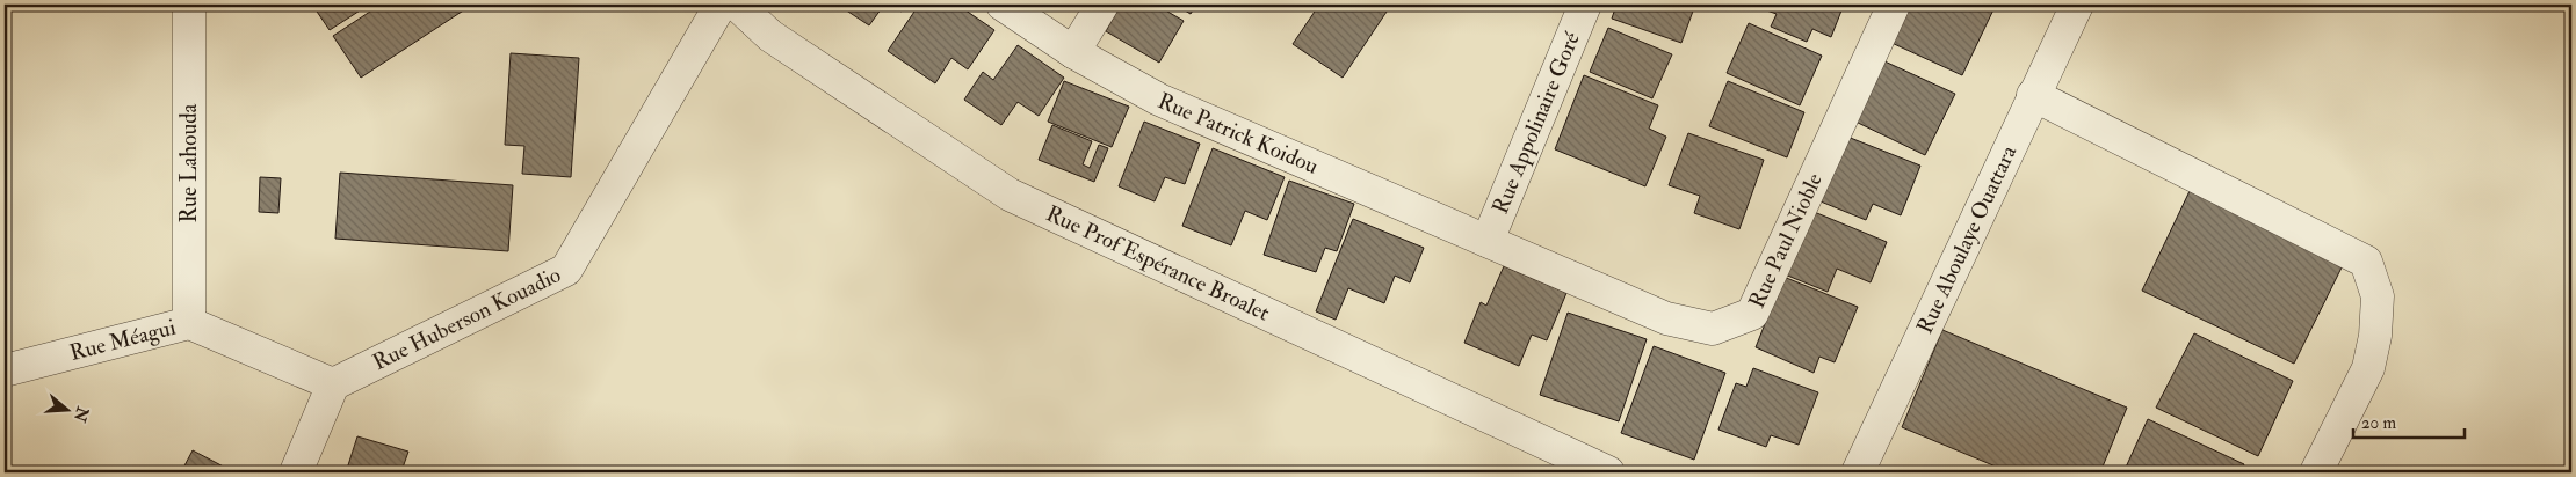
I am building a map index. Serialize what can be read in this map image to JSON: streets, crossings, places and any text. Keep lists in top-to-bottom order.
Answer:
{
  "streets": {
    "street": [
      "Rue Appolinaire Goré",
      "Rue Patrick Koidou",
      "Rue Lahouda",
      "Rue Aboulaye Ouattara",
      "Rue Paul Nioble",
      "Rue Prof Espérance Broalet",
      "Rue Huberson Kouadio",
      "Rue Méagui"
    ]
  },
  "crossings": [
    ["Rue Appolinaire Goré", "Rue Patrick Koidou"],
    ["Rue Appolinaire Goré", "Rue Paul Nioble"],
    ["Rue Patrick Koidou", "Rue Paul Nioble"],
    ["Rue Lahouda", "Rue Méagui"],
    ["Rue Huberson Kouadio", "Rue Méagui"]
  ],
  "scale_bar": "20 m",
  "north": "right"
}
